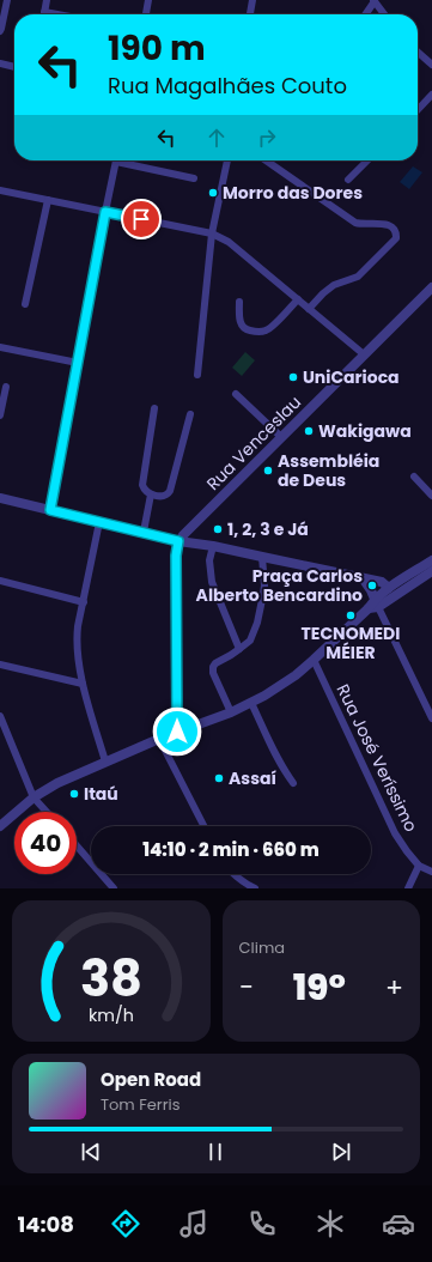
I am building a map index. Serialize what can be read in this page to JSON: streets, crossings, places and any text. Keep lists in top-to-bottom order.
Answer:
{
  "streets": {
    "street": ["Rua Venceslau", "Rua José Veríssimo"]
  },
  "places": [
    "Morro das Dores",
    "UniCarioca",
    "Wakigawa",
    "Assembléia de Deus",
    "1, 2, 3 e Já",
    "Praça Carlos Alberto Bencardino",
    "TECNOMEDI MÉIER",
    "Assaí",
    "Itaú"
  ],
  "page": {
    "turn": ["190 m", "Rua Magalhães Couto"],
    "limit": "40",
    "trip": "14:10 · 2 min · 660 m",
    "tile": "Clima",
    "heat": ["−", "19°", "+"],
    "song": ["Open Road", "Tom Ferris"],
    "tabs": "14:08",
    "gauge": ["38", "km/h"]
  }
}
